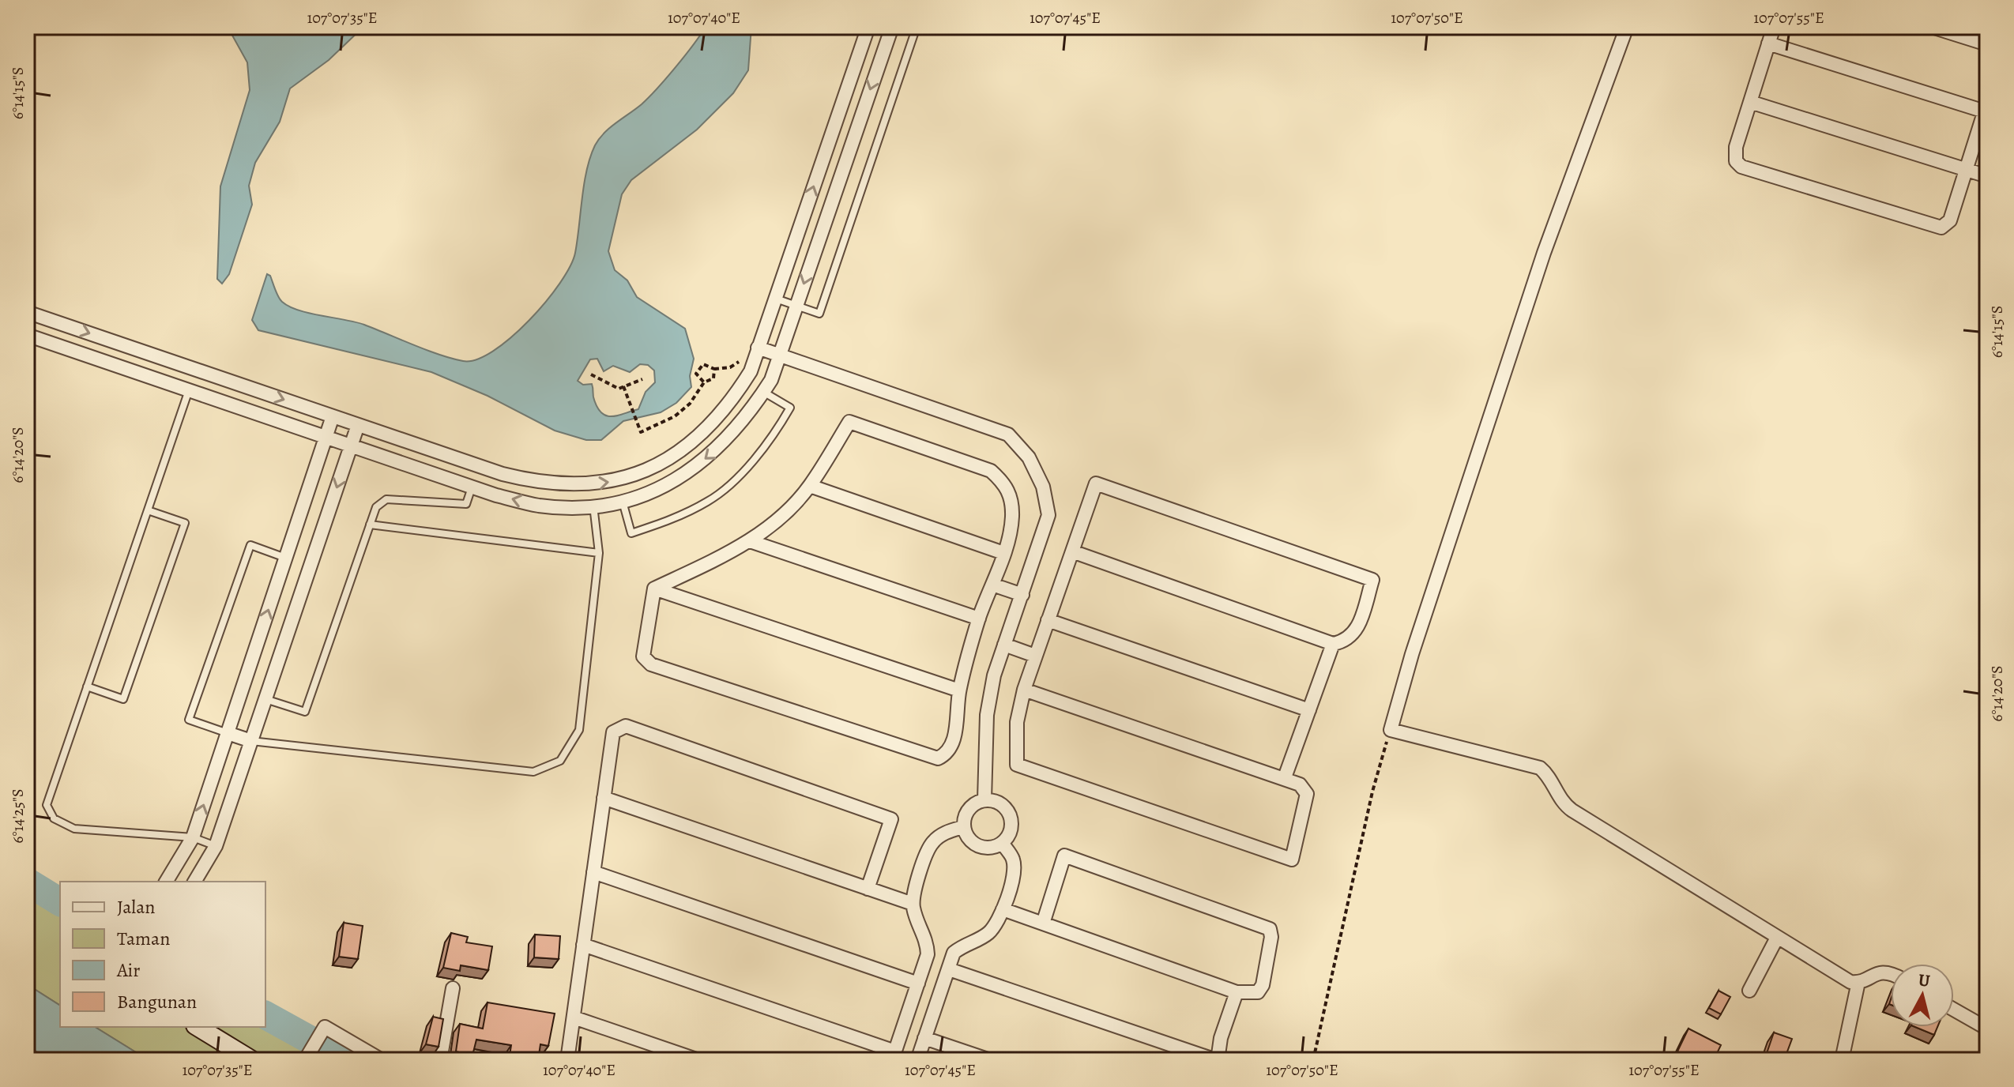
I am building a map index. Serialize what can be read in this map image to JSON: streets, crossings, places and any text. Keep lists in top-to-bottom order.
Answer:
{
  "legend": [
    "Jalan",
    "Taman",
    "Air",
    "Bangunan"
  ],
  "north": "top",
  "coordinates": [
    "107°07'35\"E",
    "107°07'40\"E",
    "107°07'45\"E",
    "107°07'50\"E",
    "107°07'55\"E",
    "6°14'15\"S",
    "6°14'20\"S",
    "6°14'25\"S"
  ]
}
